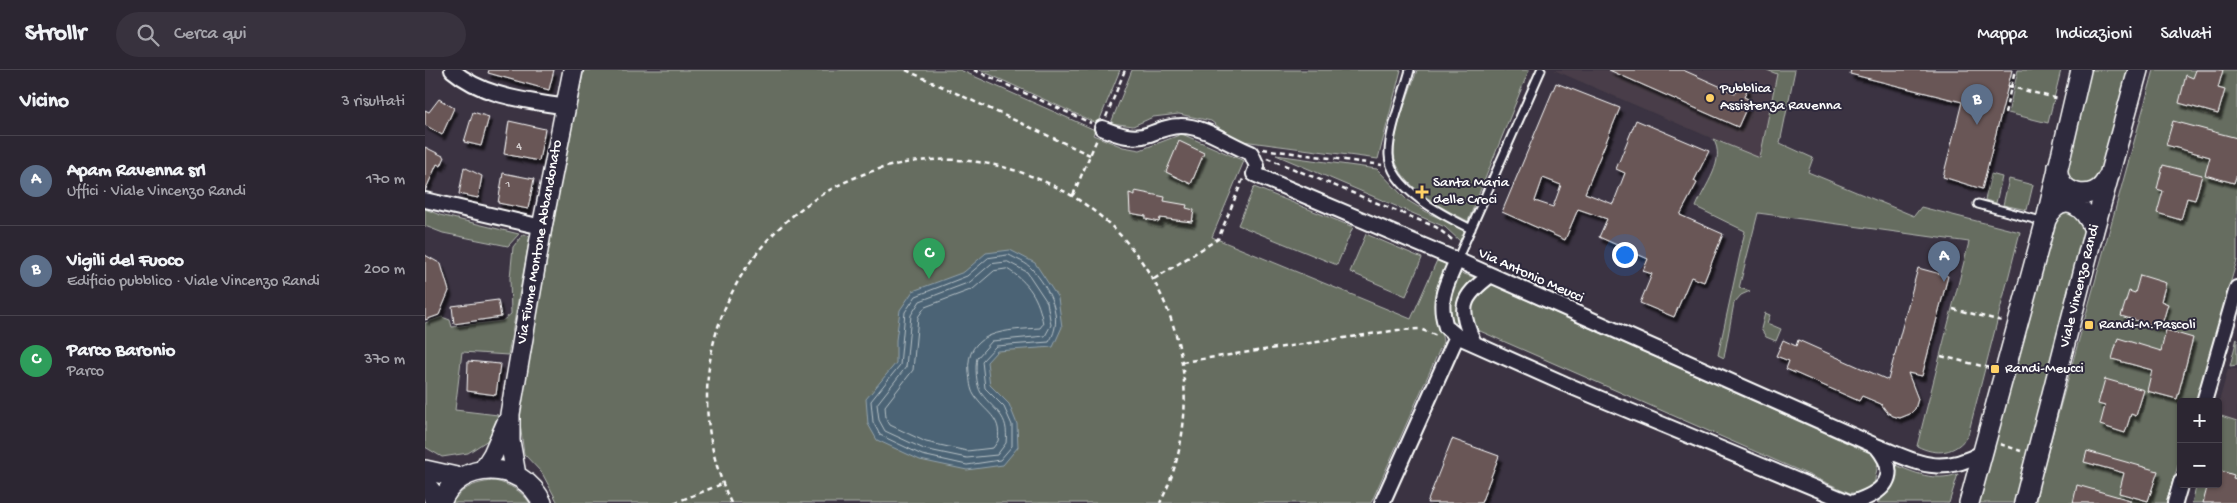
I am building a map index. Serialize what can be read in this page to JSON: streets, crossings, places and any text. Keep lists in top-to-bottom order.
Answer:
{
  "streets": {
    "street": ["Via Fiume Montone Abbandonato", "Via Antonio Meucci", "Viale Vincenzo Randi"]
  },
  "places": {
    "other": ["Pubblica Assistenza Ravenna"],
    "health": ["Santa Maria delle Croci"],
    "transit": ["Randi-M.Pascoli", "Randi-Meucci"]
  },
  "house_numbers": ["4", "1"],
  "page": {
    "header": "Strollr",
    "search": "Cerca qui",
    "nav": ["Mappa", "Indicazioni", "Salvati"],
    "heading": ["Vicino", "3 risultati"],
    "pins": ["B", "C", "A"],
    "list": [
      {
        "mark": "A",
        "name": "Apam Ravenna srl",
        "note": "Uffici · Viale Vincenzo Randi",
        "value": "170 m"
      },
      {
        "mark": "B",
        "name": "Vigili del Fuoco",
        "note": "Edificio pubblico · Viale Vincenzo Randi",
        "value": "200 m"
      },
      {
        "mark": "C",
        "name": "Parco Baronio",
        "note": "Parco",
        "value": "370 m"
      }
    ],
    "map_buttons": ["+", "−"]
  }
}
